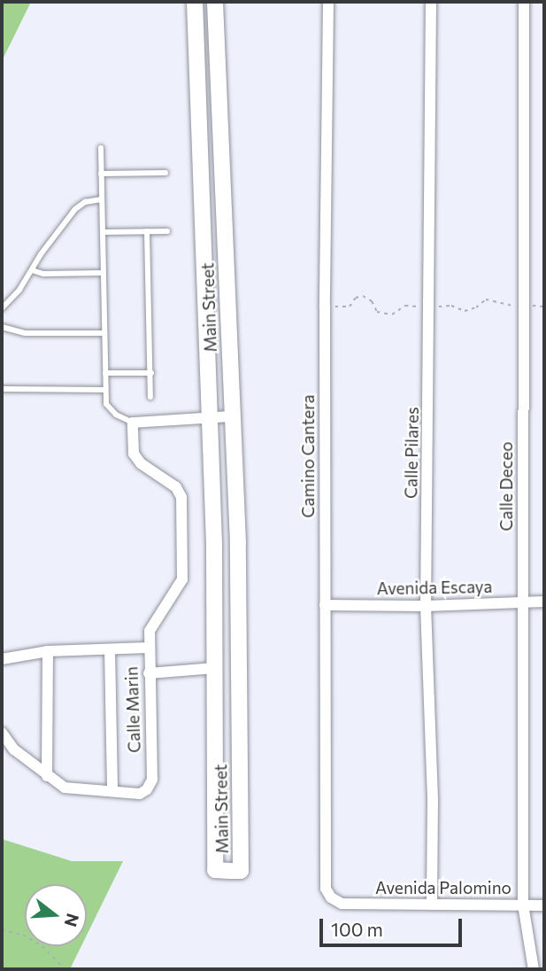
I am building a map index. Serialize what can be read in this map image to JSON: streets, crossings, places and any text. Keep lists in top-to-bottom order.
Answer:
{
  "streets": {
    "main road": ["Main Street"],
    "street": [
      "Calle Pilares",
      "Camino Cantera",
      "Calle Deceo",
      "Avenida Escaya",
      "Calle Marin",
      "Avenida Palomino"
    ]
  },
  "crossings": [
    ["Calle Pilares", "Avenida Escaya"],
    ["Calle Pilares", "Avenida Palomino"],
    ["Camino Cantera", "Avenida Escaya"],
    ["Camino Cantera", "Avenida Palomino"],
    ["Calle Deceo", "Avenida Escaya"],
    ["Calle Deceo", "Avenida Palomino"]
  ],
  "scale_bar": "100 m",
  "north": "right"
}
